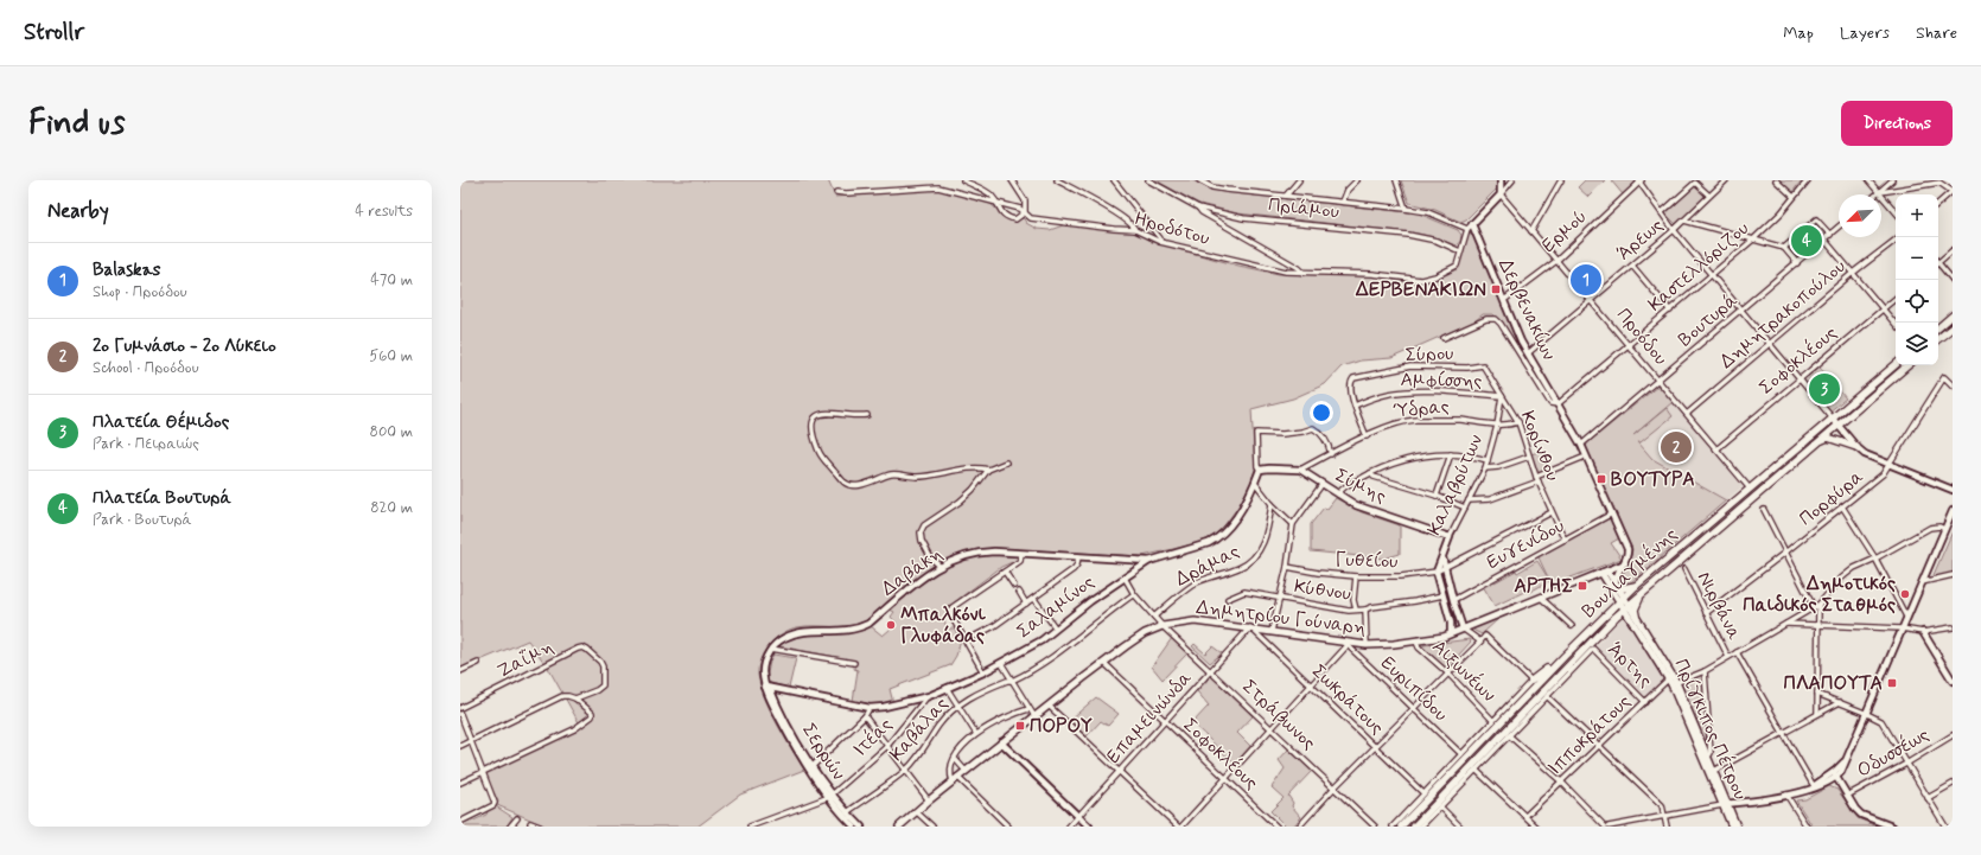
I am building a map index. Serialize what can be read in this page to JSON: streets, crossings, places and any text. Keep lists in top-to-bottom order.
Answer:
{
  "streets": {
    "main road": ["Βουλιαγμένης", "Δημητρίου Γούναρη", "Πρίγκιπος Πέτρου"],
    "street": [
      "Πριάμου",
      "Ηροδότου",
      "Ερμού",
      "Άρεως",
      "Καστελλόριζου",
      "Δερβενακίων",
      "Δημητρακοπούλου",
      "Βουτυρά",
      "Προόδου",
      "Σύρου",
      "Σοφοκλέους",
      "Αμφίσσης",
      "Ύδρας",
      "Κορίνθου",
      "Καλαβρύτων",
      "Σύμης",
      "Πορφύρα",
      "Ευγενίδου",
      "Γυθείου",
      "Δράμας",
      "Δαβάκη",
      "Κύθνου",
      "Νιρβάνα",
      "Σαλαμίνος",
      "Ζαΐμη",
      "Άρτης",
      "Αιξωνέων",
      "Ευριπίδου",
      "Σωκράτους",
      "Στράβωνος",
      "Επαμεινώνδα",
      "Καβάλας",
      "Ιπποκράτους",
      "Ιτέας",
      "Σερρών",
      "Οδυσσέως"
    ]
  },
  "crossings": [
    ["Πριάμου", "Ηροδότου"],
    ["Ηροδότου", "Δερβενακίων"],
    ["Ερμού", "Δερβενακίων"],
    ["Ερμού", "Προόδου"],
    ["Άρεως", "Δερβενακίων"],
    ["Άρεως", "Προόδου"],
    ["Καστελλόριζου", "Δερβενακίων"],
    ["Καστελλόριζου", "Προόδου"],
    ["Δερβενακίων", "Βουτυρά"],
    ["Δερβενακίων", "Ευγενίδου"],
    ["Δημητρακοπούλου", "Προόδου"],
    ["Βουτυρά", "Προόδου"],
    ["Προόδου", "Σοφοκλέους"],
    ["Προόδου", "Βουλιαγμένης"],
    ["Σύρου", "Αμφίσσης"],
    ["Σύρου", "Κορίνθου"],
    ["Σοφοκλέους", "Δημητρίου Γούναρη"],
    ["Σοφοκλέους", "Επαμεινώνδα"],
    ["Αμφίσσης", "Κορίνθου"],
    ["Αμφίσσης", "Καλαβρύτων"],
    ["Ύδρας", "Κορίνθου"],
    ["Ύδρας", "Καλαβρύτων"],
    ["Ύδρας", "Σύμης"],
    ["Ύδρας", "Σαλαμίνος"],
    ["Κορίνθου", "Καλαβρύτων"],
    ["Κορίνθου", "Ευγενίδου"],
    ["Κορίνθου", "Γυθείου"],
    ["Καλαβρύτων", "Σύμης"],
    ["Καλαβρύτων", "Ευγενίδου"],
    ["Καλαβρύτων", "Γυθείου"],
    ["Καλαβρύτων", "Δημητρίου Γούναρη"],
    ["Πορφύρα", "Νιρβάνα"],
    ["Δράμας", "Στράβωνος"],
    ["Δαβάκη", "Σαλαμίνος"],
    ["Βουλιαγμένης", "Πρίγκιπος Πέτρου"],
    ["Σαλαμίνος", "Στράβωνος"],
    ["Σαλαμίνος", "Ιτέας"],
    ["Σαλαμίνος", "Σερρών"],
    ["Δημητρίου Γούναρη", "Αιξωνέων"],
    ["Δημητρίου Γούναρη", "Ευριπίδου"],
    ["Δημητρίου Γούναρη", "Σωκράτους"],
    ["Δημητρίου Γούναρη", "Στράβωνος"],
    ["Δημητρίου Γούναρη", "Επαμεινώνδα"],
    ["Άρτης", "Ιπποκράτους"],
    ["Σωκράτους", "Επαμεινώνδα"],
    ["Στράβωνος", "Επαμεινώνδα"],
    ["Στράβωνος", "Καβάλας"],
    ["Καβάλας", "Σερρών"],
    ["Πρίγκιπος Πέτρου", "Ιπποκράτους"],
    ["Ιτέας", "Σερρών"]
  ],
  "places": {
    "transit": [
      "ΔΕΡΒΕΝΑΚΙΩΝ",
      "ΒΟΥΤΥΡΑ",
      "ΑΡΤΗΣ",
      "ΠΛΑΠΟΥΤΑ",
      "ΠΟΡΟΥ"
    ],
    "other": ["Δημοτικός Παιδικός Σταθμός", "Μπαλκόνι Γλυφάδας"]
  },
  "north": "bottom left",
  "page": {
    "header": "Strollr",
    "nav": ["Map", "Layers", "Share"],
    "buttons": "Directions",
    "title": "Find us",
    "heading": ["Nearby", "4 results"],
    "map_buttons": ["+", "−"],
    "pins": [
      "4",
      "1",
      "3",
      "2"
    ],
    "list": [
      {
        "mark": "1",
        "name": "Balaskas",
        "note": "Shop · Προόδου",
        "value": "470 m"
      },
      {
        "mark": "2",
        "name": "2ο Γυμνάσιο - 2ο Λύκειο",
        "note": "School · Προόδου",
        "value": "560 m"
      },
      {
        "mark": "3",
        "name": "Πλατεία Θέμιδος",
        "note": "Park · Πειραιώς",
        "value": "800 m"
      },
      {
        "mark": "4",
        "name": "Πλατεία Βουτυρά",
        "note": "Park · Βουτυρά",
        "value": "820 m"
      }
    ]
  }
}
